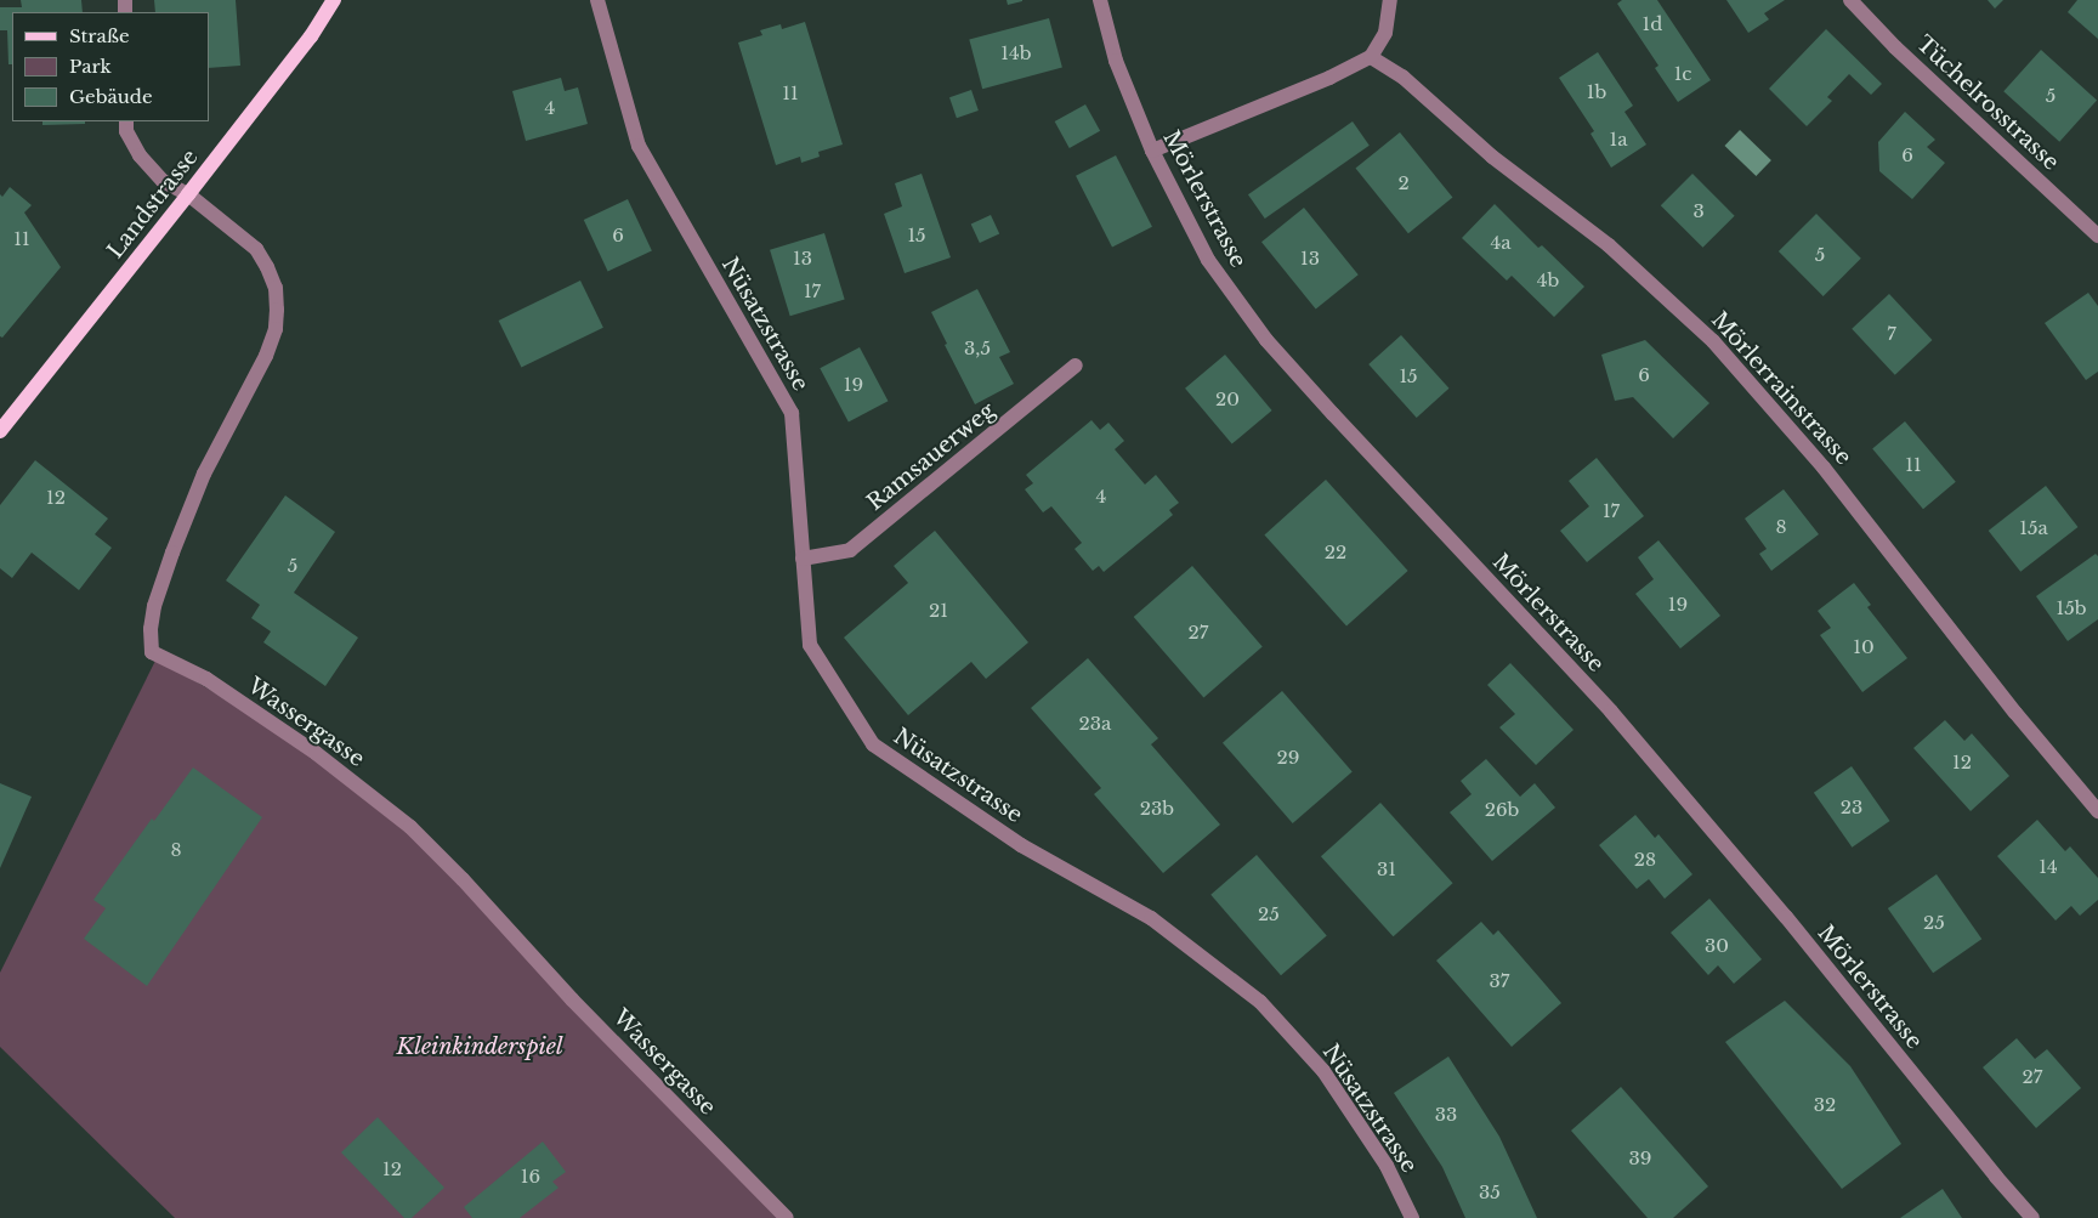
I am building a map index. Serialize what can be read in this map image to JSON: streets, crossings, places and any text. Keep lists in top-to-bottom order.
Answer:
{
  "streets": {
    "main road": ["Landstrasse"],
    "street": [
      "Tüchelrosstrasse",
      "Mörlerstrasse",
      "Nüsatzstrasse",
      "Mörlerrainstrasse",
      "Ramsauerweg",
      "Wassergasse"
    ]
  },
  "crossings": [
    ["Landstrasse", "Wassergasse"],
    ["Nüsatzstrasse", "Ramsauerweg"]
  ],
  "parks": ["Kleinkinderspiel"],
  "house_numbers": [
    "1d",
    "14b",
    "1c",
    "1b",
    "11",
    "5",
    "4",
    "1a",
    "6",
    "2",
    "3",
    "6",
    "15",
    "11",
    "4a",
    "5",
    "13",
    "13",
    "4b",
    "17",
    "7",
    "3,5",
    "6",
    "15",
    "19",
    "20",
    "11",
    "4",
    "12",
    "17",
    "8",
    "15a",
    "22",
    "5",
    "19",
    "15b",
    "21",
    "27",
    "10",
    "23a",
    "29",
    "12",
    "23",
    "23b",
    "26b",
    "8",
    "28",
    "14",
    "31",
    "25",
    "25",
    "30",
    "37",
    "27",
    "32",
    "33",
    "39",
    "12",
    "16",
    "35"
  ],
  "legend": ["Straße", "Park", "Gebäude"]
}
